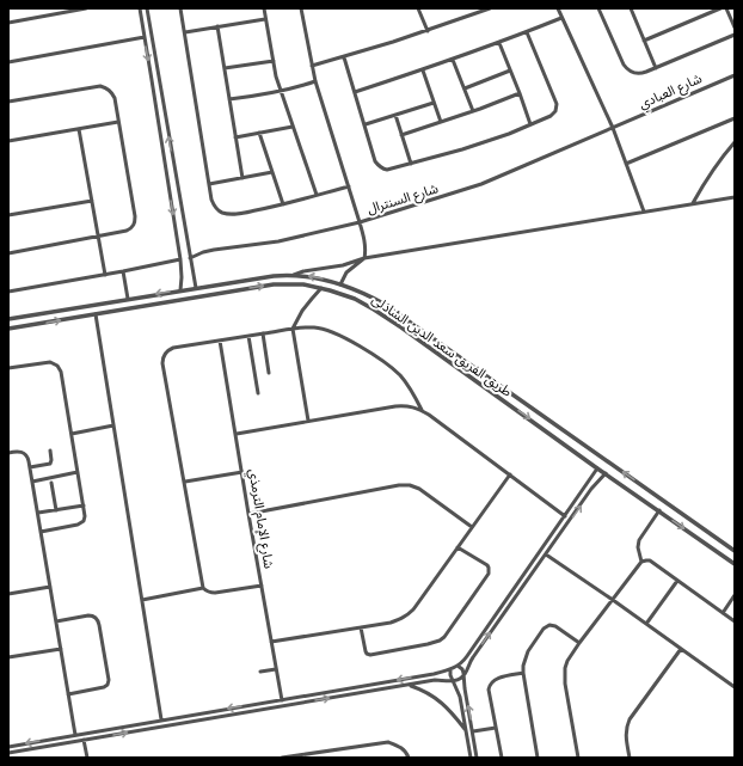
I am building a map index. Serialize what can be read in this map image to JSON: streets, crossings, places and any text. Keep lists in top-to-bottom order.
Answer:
{
  "streets": {
    "street": [
      "شارع العبادي",
      "شارع السنترال",
      "طريق الفريق سعد الدين الشاذلى",
      "شارع الإمام الترمذي"
    ]
  },
  "crossings": [
    ["شارع العبادي", "شارع السنترال"]
  ]
}
